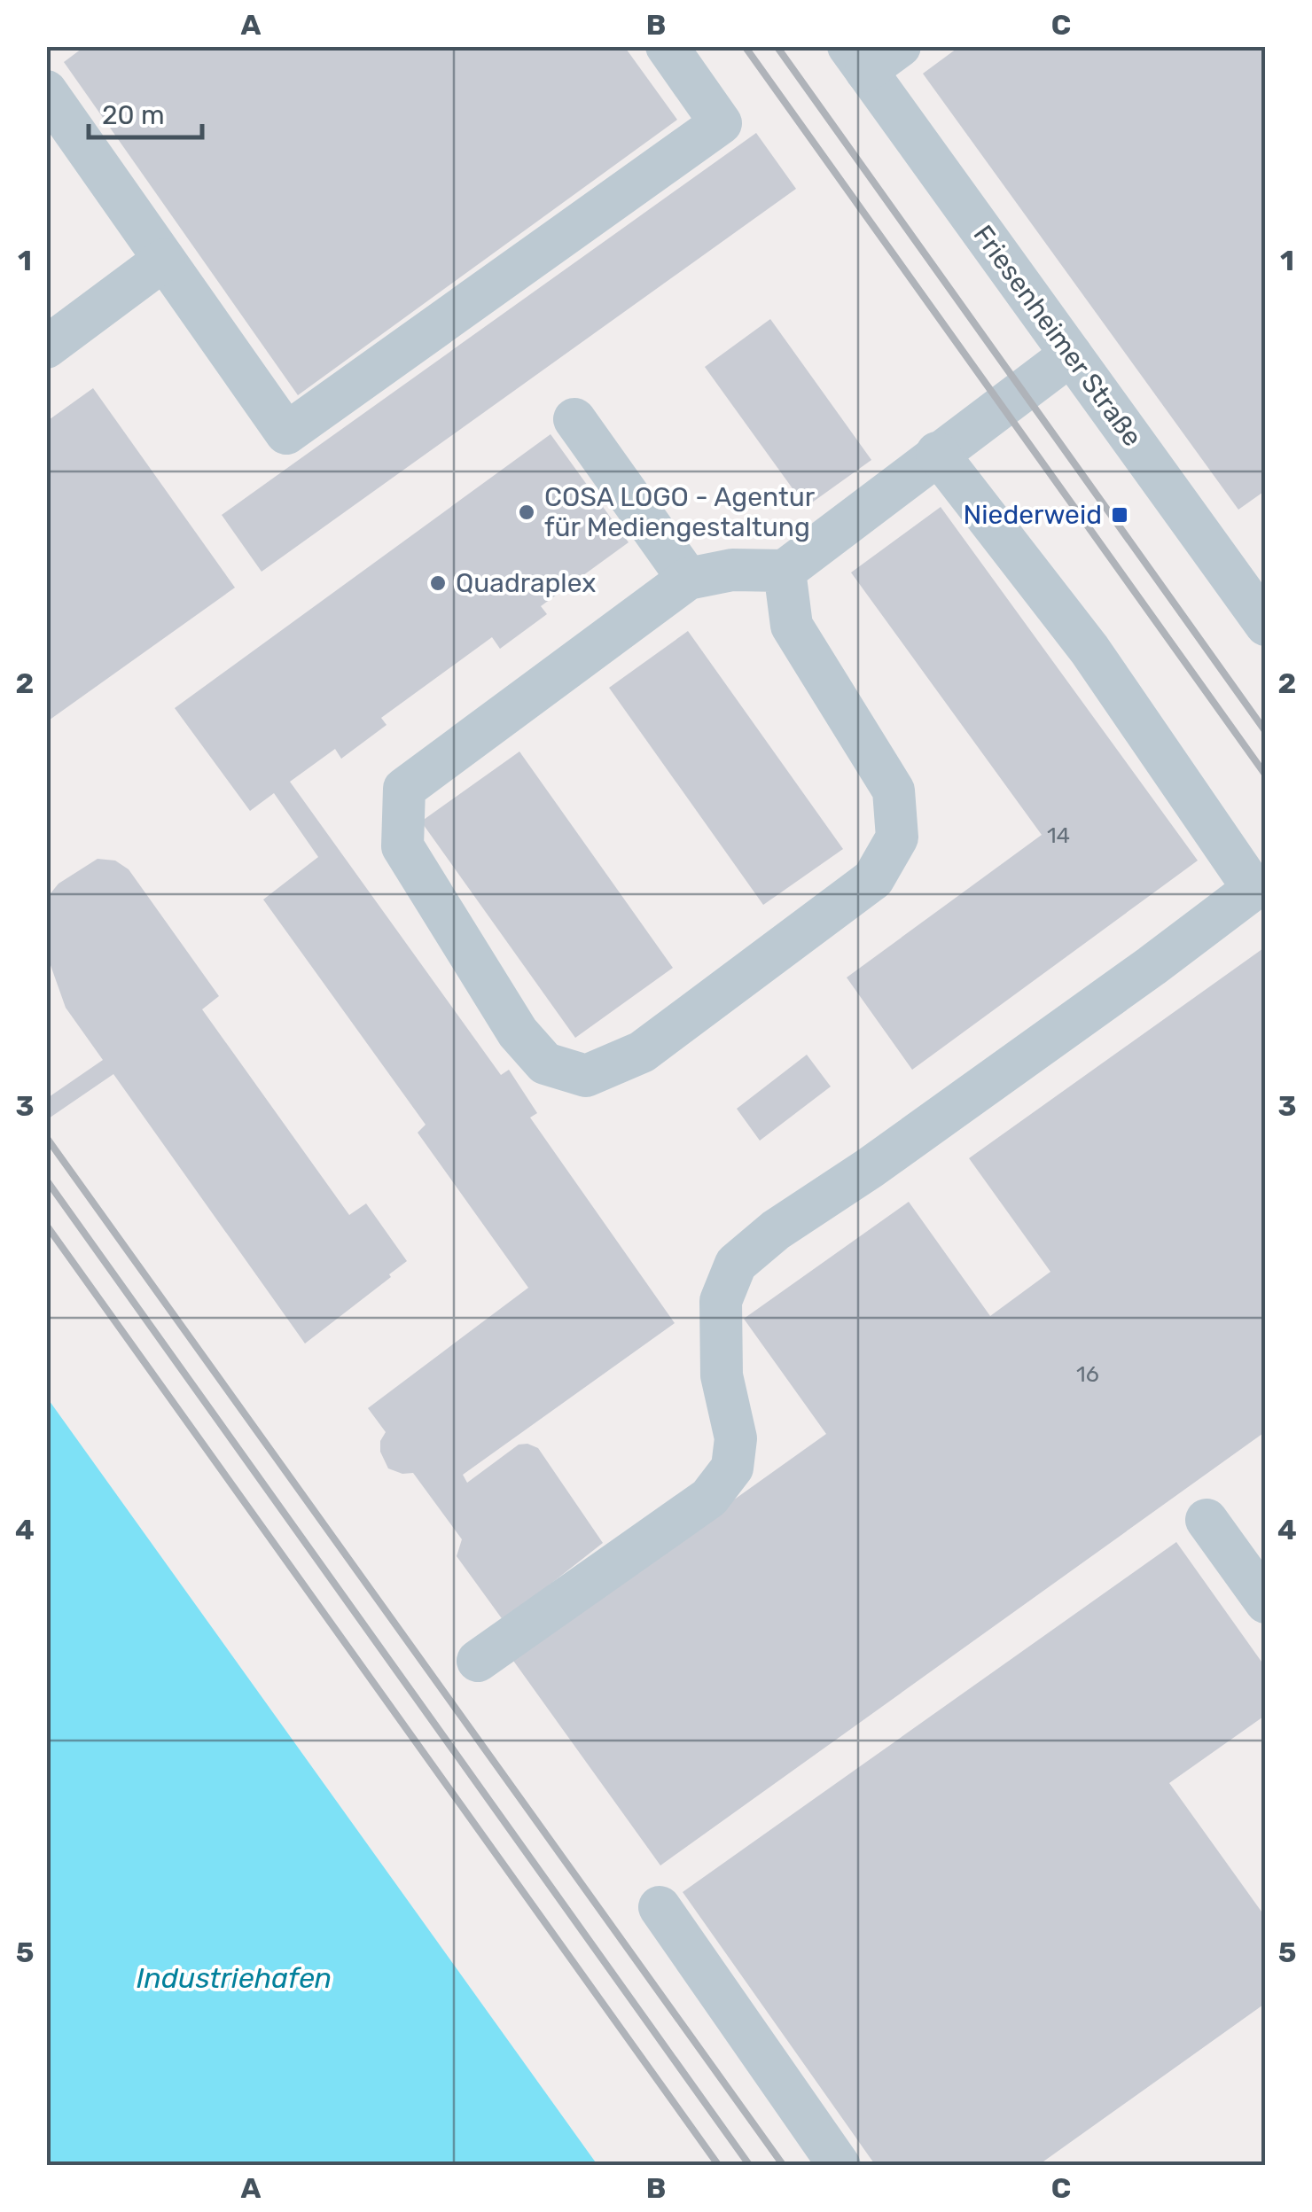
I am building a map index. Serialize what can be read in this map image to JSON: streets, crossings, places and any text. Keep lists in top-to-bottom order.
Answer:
{
  "streets": {
    "street": ["Friesenheimer Straße"]
  },
  "water": ["Industriehafen"],
  "places": {
    "other": ["COSA LOGO - Agentur für Mediengestaltung", "Quadraplex"],
    "transit": ["Niederweid"]
  },
  "house_numbers": ["14", "16"],
  "scale_bar": "20 m",
  "grid": {
    "columns": ["A", "B", "C"],
    "rows": [
      "1",
      "2",
      "3",
      "4",
      "5"
    ]
  }
}
